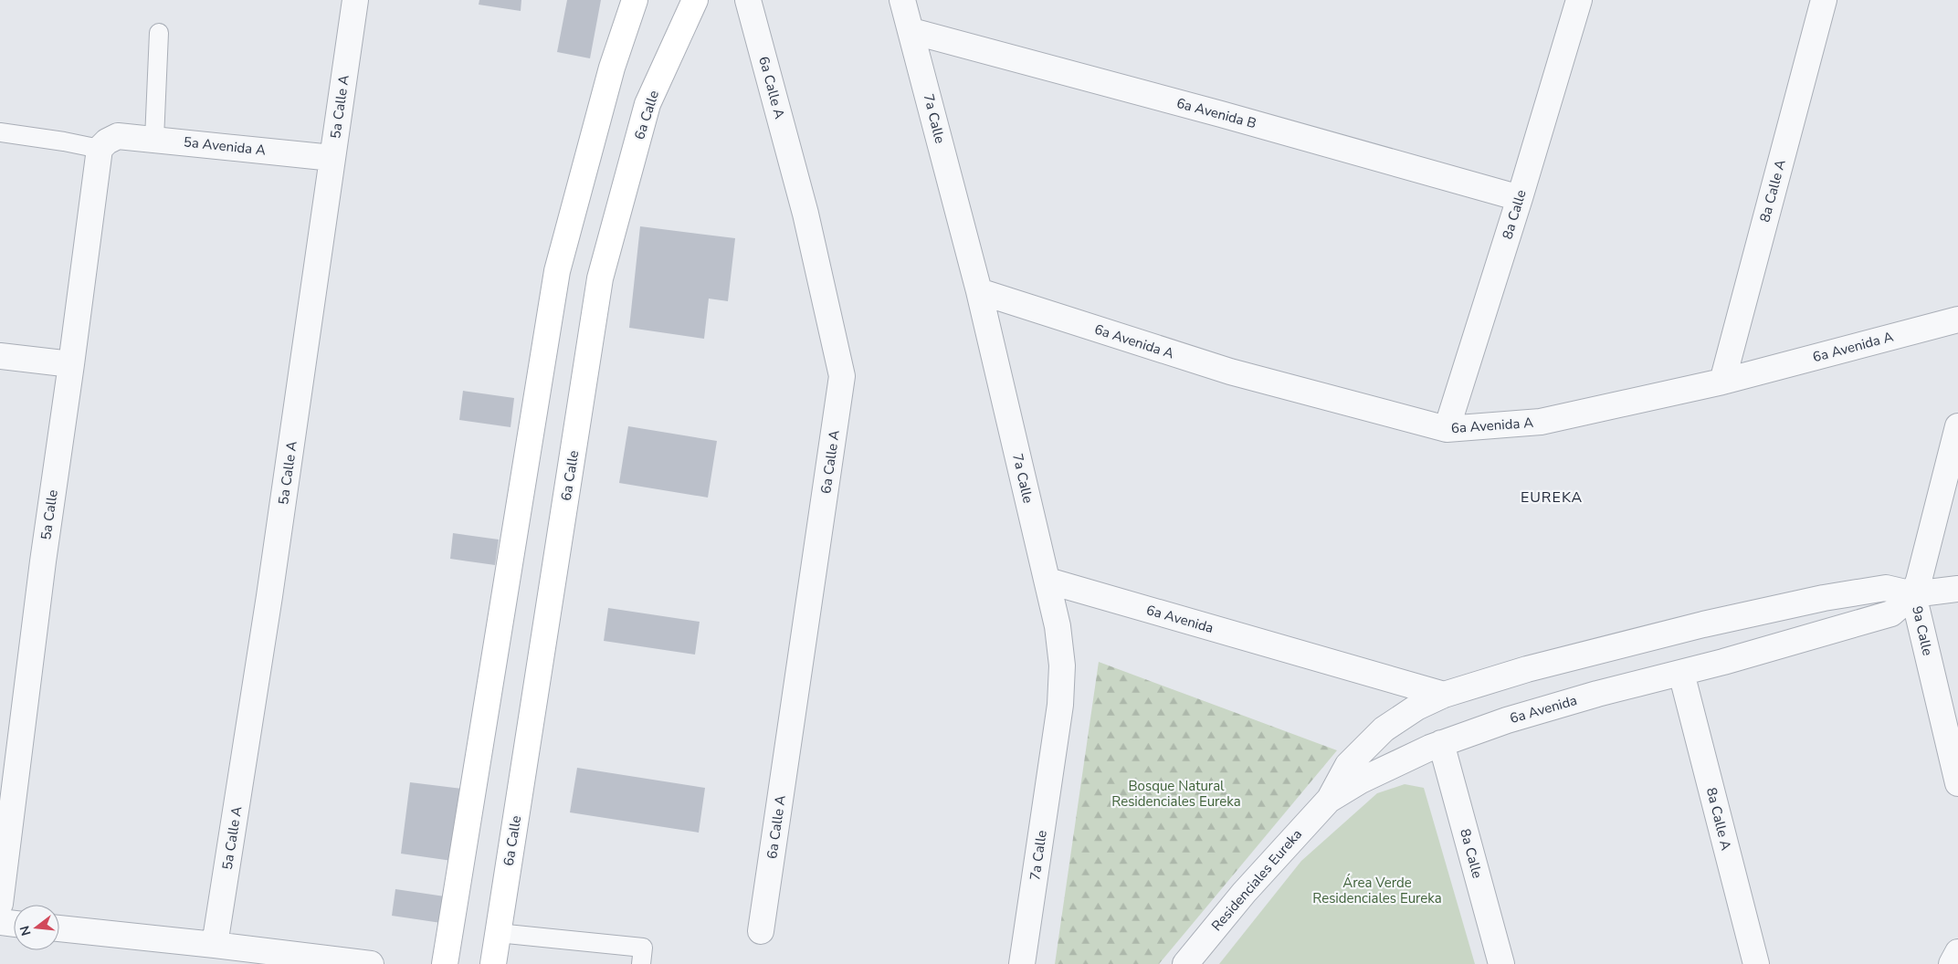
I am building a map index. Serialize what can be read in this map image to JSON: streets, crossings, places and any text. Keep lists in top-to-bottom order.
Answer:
{
  "streets": {
    "street": [
      "6a Calle A",
      "5a Calle A",
      "6a Avenida B",
      "6a Calle",
      "7a Calle",
      "5a Avenida A",
      "8a Calle A",
      "8a Calle",
      "6a Avenida A",
      "5a Calle",
      "6a Avenida",
      "9a Calle",
      "Residenciales Eureka"
    ]
  },
  "crossings": [
    ["5a Calle A", "5a Avenida A"],
    ["6a Avenida B", "7a Calle"],
    ["6a Avenida B", "8a Calle"],
    ["7a Calle", "6a Avenida A"],
    ["7a Calle", "6a Avenida"],
    ["5a Avenida A", "5a Calle"],
    ["8a Calle A", "6a Avenida A"],
    ["8a Calle A", "6a Avenida"],
    ["8a Calle", "6a Avenida A"],
    ["8a Calle", "6a Avenida"],
    ["6a Avenida", "9a Calle"],
    ["6a Avenida", "Residenciales Eureka"]
  ],
  "districts": ["EUREKA"],
  "parks": ["Bosque Natural Residenciales Eureka", "Área Verde Residenciales Eureka"],
  "north": "left"
}
